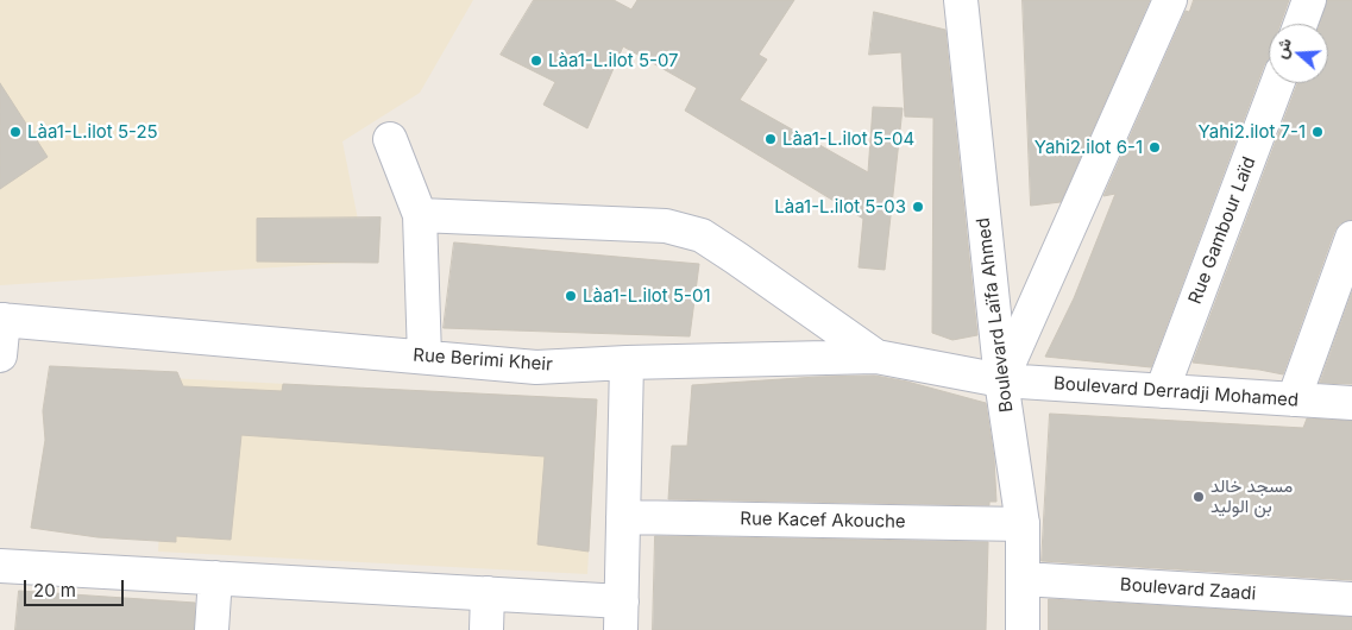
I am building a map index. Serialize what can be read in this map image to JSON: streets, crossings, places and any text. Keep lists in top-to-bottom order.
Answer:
{
  "streets": {
    "street": [
      "Rue Gambour Laïd",
      "Boulevard Laïfa Ahmed",
      "Rue Berimi Kheir",
      "Boulevard Derradji Mohamed",
      "Rue Kacef Akouche",
      "Boulevard Zaadi"
    ]
  },
  "crossings": [
    ["Rue Gambour Laïd", "Boulevard Derradji Mohamed"],
    ["Boulevard Laïfa Ahmed", "Rue Berimi Kheir"],
    ["Boulevard Laïfa Ahmed", "Boulevard Derradji Mohamed"],
    ["Boulevard Laïfa Ahmed", "Rue Kacef Akouche"],
    ["Boulevard Laïfa Ahmed", "Boulevard Zaadi"],
    ["Rue Berimi Kheir", "Boulevard Derradji Mohamed"]
  ],
  "places": [
    "Làa1-L.ilot 5-07",
    "Làa1-L.ilot 5-25",
    "Yahi2.ilot 7-1",
    "Làa1-L.ilot 5-04",
    "Yahi2.ilot 6-1",
    "Làa1-L.ilot 5-03",
    "Làa1-L.ilot 5-01",
    "مسجد خالد بن الوليد"
  ],
  "scale_bar": "20 m",
  "north": "left"
}
